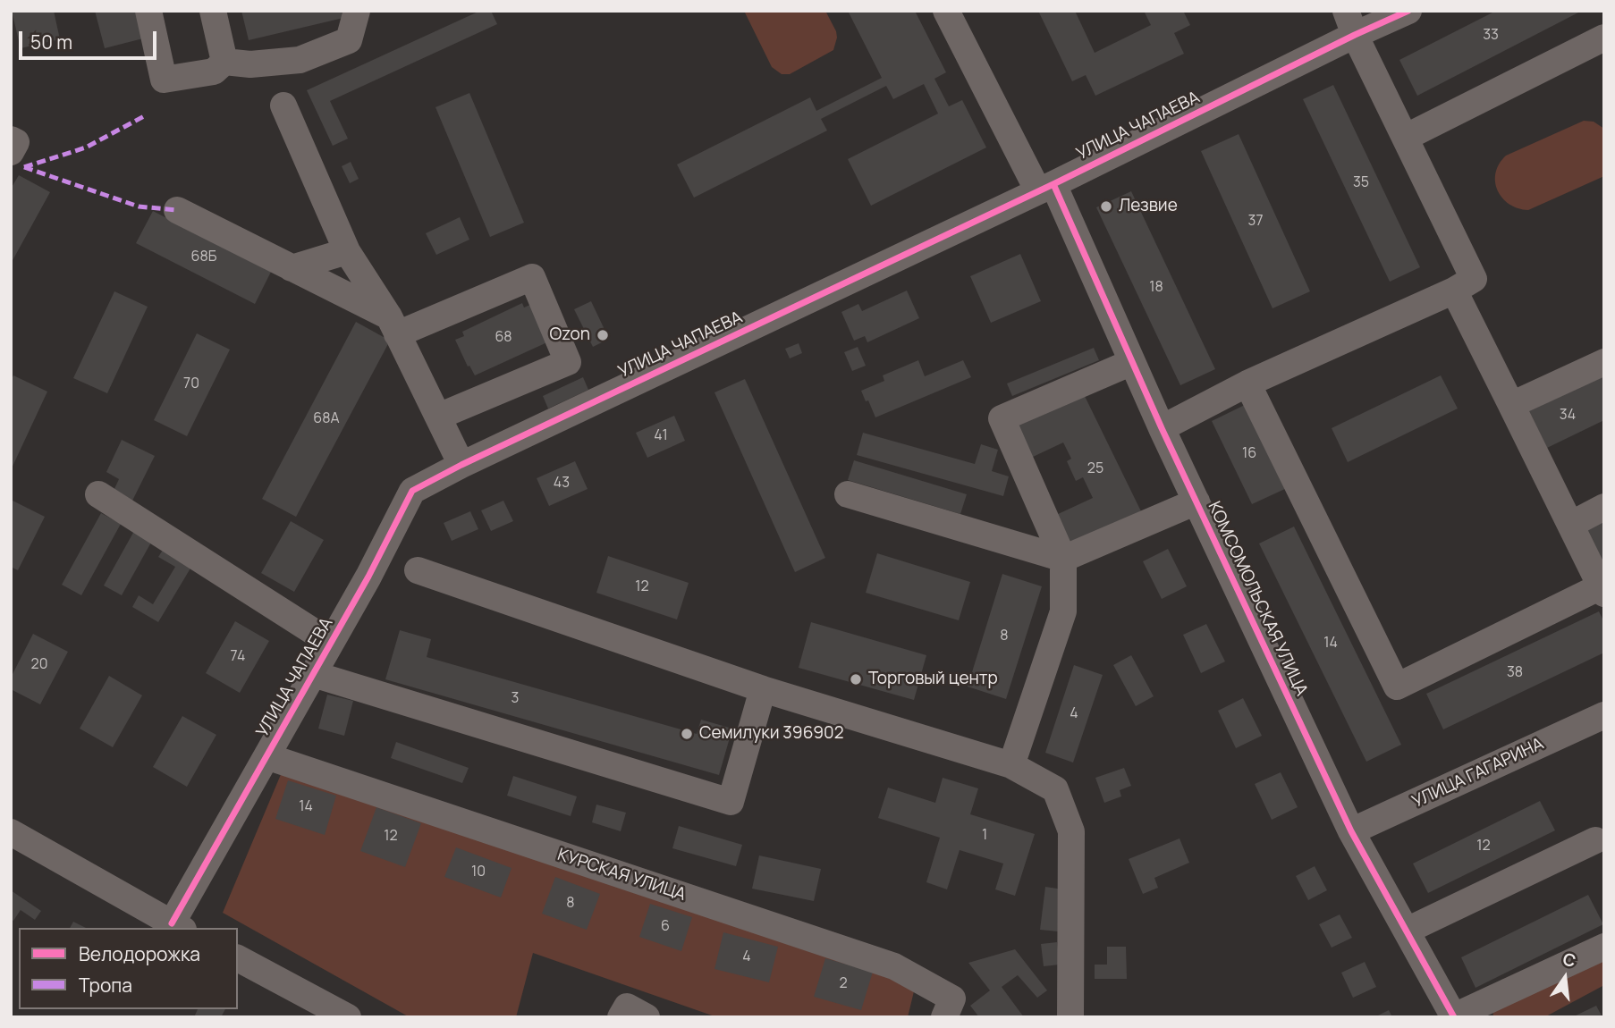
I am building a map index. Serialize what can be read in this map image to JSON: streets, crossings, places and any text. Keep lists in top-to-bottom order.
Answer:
{
  "streets": {
    "street": [
      "УЛИЦА ЧАПАЕВА",
      "КОМСОМОЛЬСКАЯ УЛИЦА",
      "УЛИЦА ГАГАРИНА",
      "КУРСКАЯ УЛИЦА"
    ]
  },
  "crossings": [
    ["УЛИЦА ЧАПАЕВА", "КОМСОМОЛЬСКАЯ УЛИЦА"],
    ["УЛИЦА ЧАПАЕВА", "КУРСКАЯ УЛИЦА"],
    ["КОМСОМОЛЬСКАЯ УЛИЦА", "УЛИЦА ГАГАРИНА"]
  ],
  "places": [
    "Лезвие",
    "Ozon",
    "Торговый центр",
    "Семилуки 396902"
  ],
  "house_numbers": [
    "33",
    "35",
    "37",
    "68Б",
    "18",
    "68",
    "70",
    "34",
    "68А",
    "41",
    "16",
    "25",
    "43",
    "12",
    "8",
    "14",
    "74",
    "20",
    "38",
    "3",
    "4",
    "14",
    "1",
    "12",
    "12",
    "10",
    "8",
    "6",
    "4",
    "2"
  ],
  "legend": ["Велодорожка", "Тропа"],
  "scale_bar": "50 m",
  "north": "top"
}
